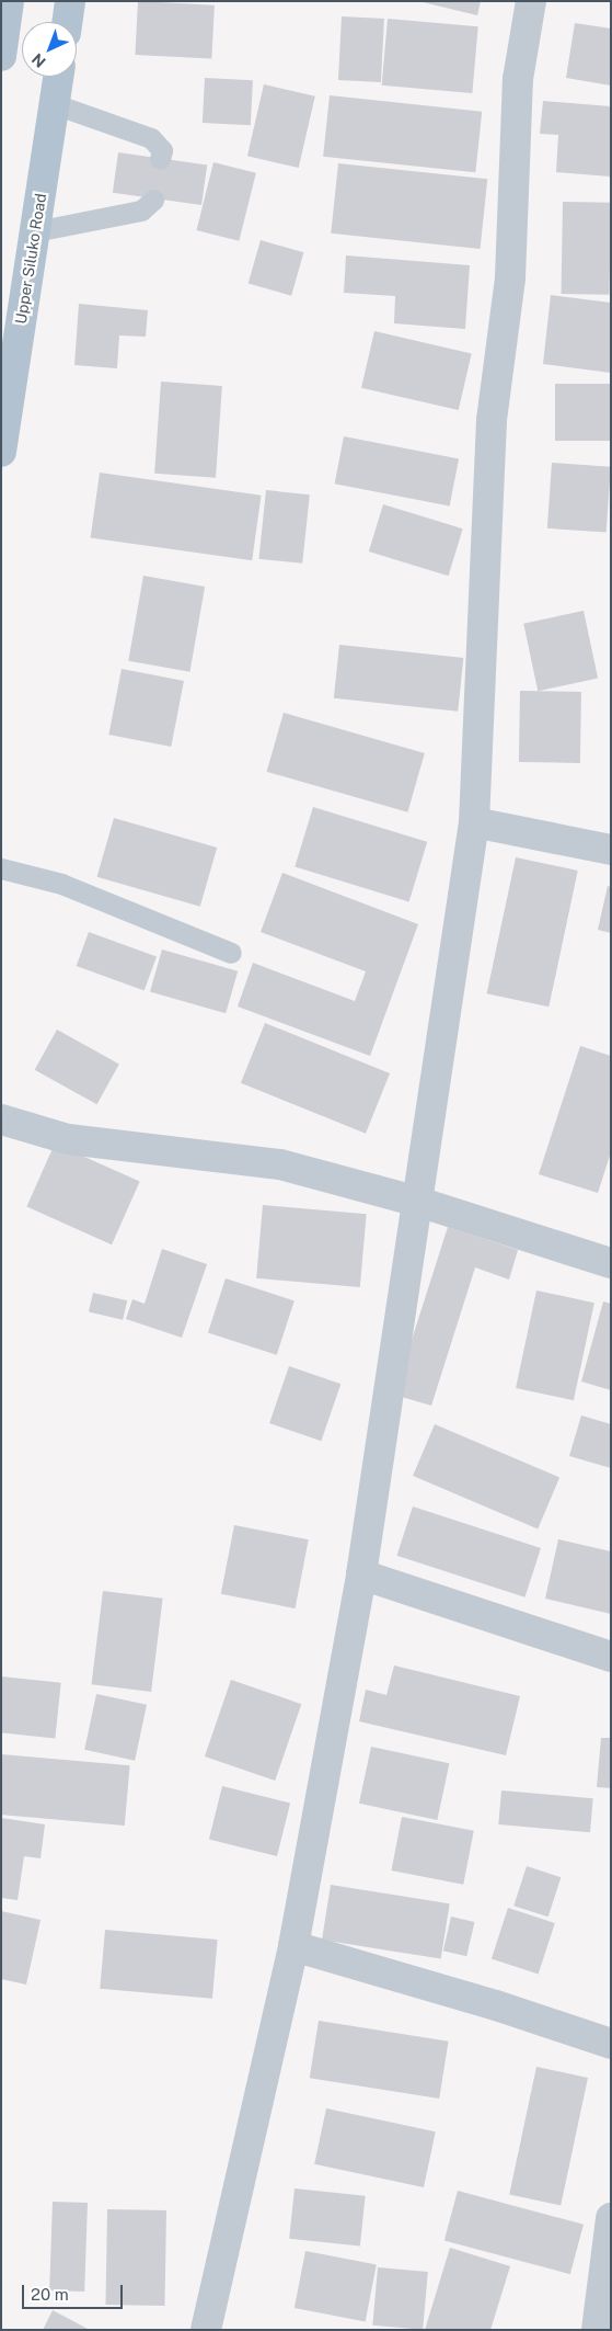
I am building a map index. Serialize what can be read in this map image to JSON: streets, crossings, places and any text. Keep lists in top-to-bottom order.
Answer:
{
  "streets": {
    "main road": ["Upper Siluko Road"]
  },
  "scale_bar": "20 m",
  "north": "bottom left"
}
